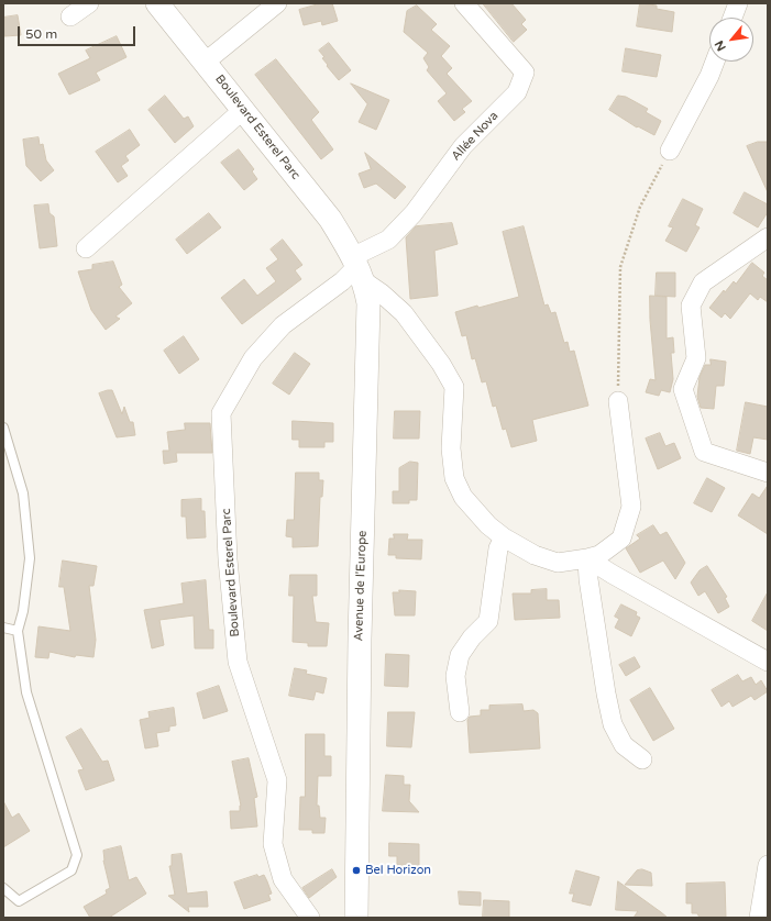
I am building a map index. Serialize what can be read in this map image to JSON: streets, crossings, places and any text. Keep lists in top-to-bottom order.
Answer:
{
  "streets": {
    "street": ["Boulevard Esterel Parc", "Allée Nova", "Avenue de l'Europe"]
  },
  "crossings": [
    ["Boulevard Esterel Parc", "Allée Nova"],
    ["Boulevard Esterel Parc", "Avenue de l'Europe"],
    ["Allée Nova", "Avenue de l'Europe"]
  ],
  "places": ["Bel Horizon"],
  "scale_bar": "50 m",
  "north": "bottom left"
}
